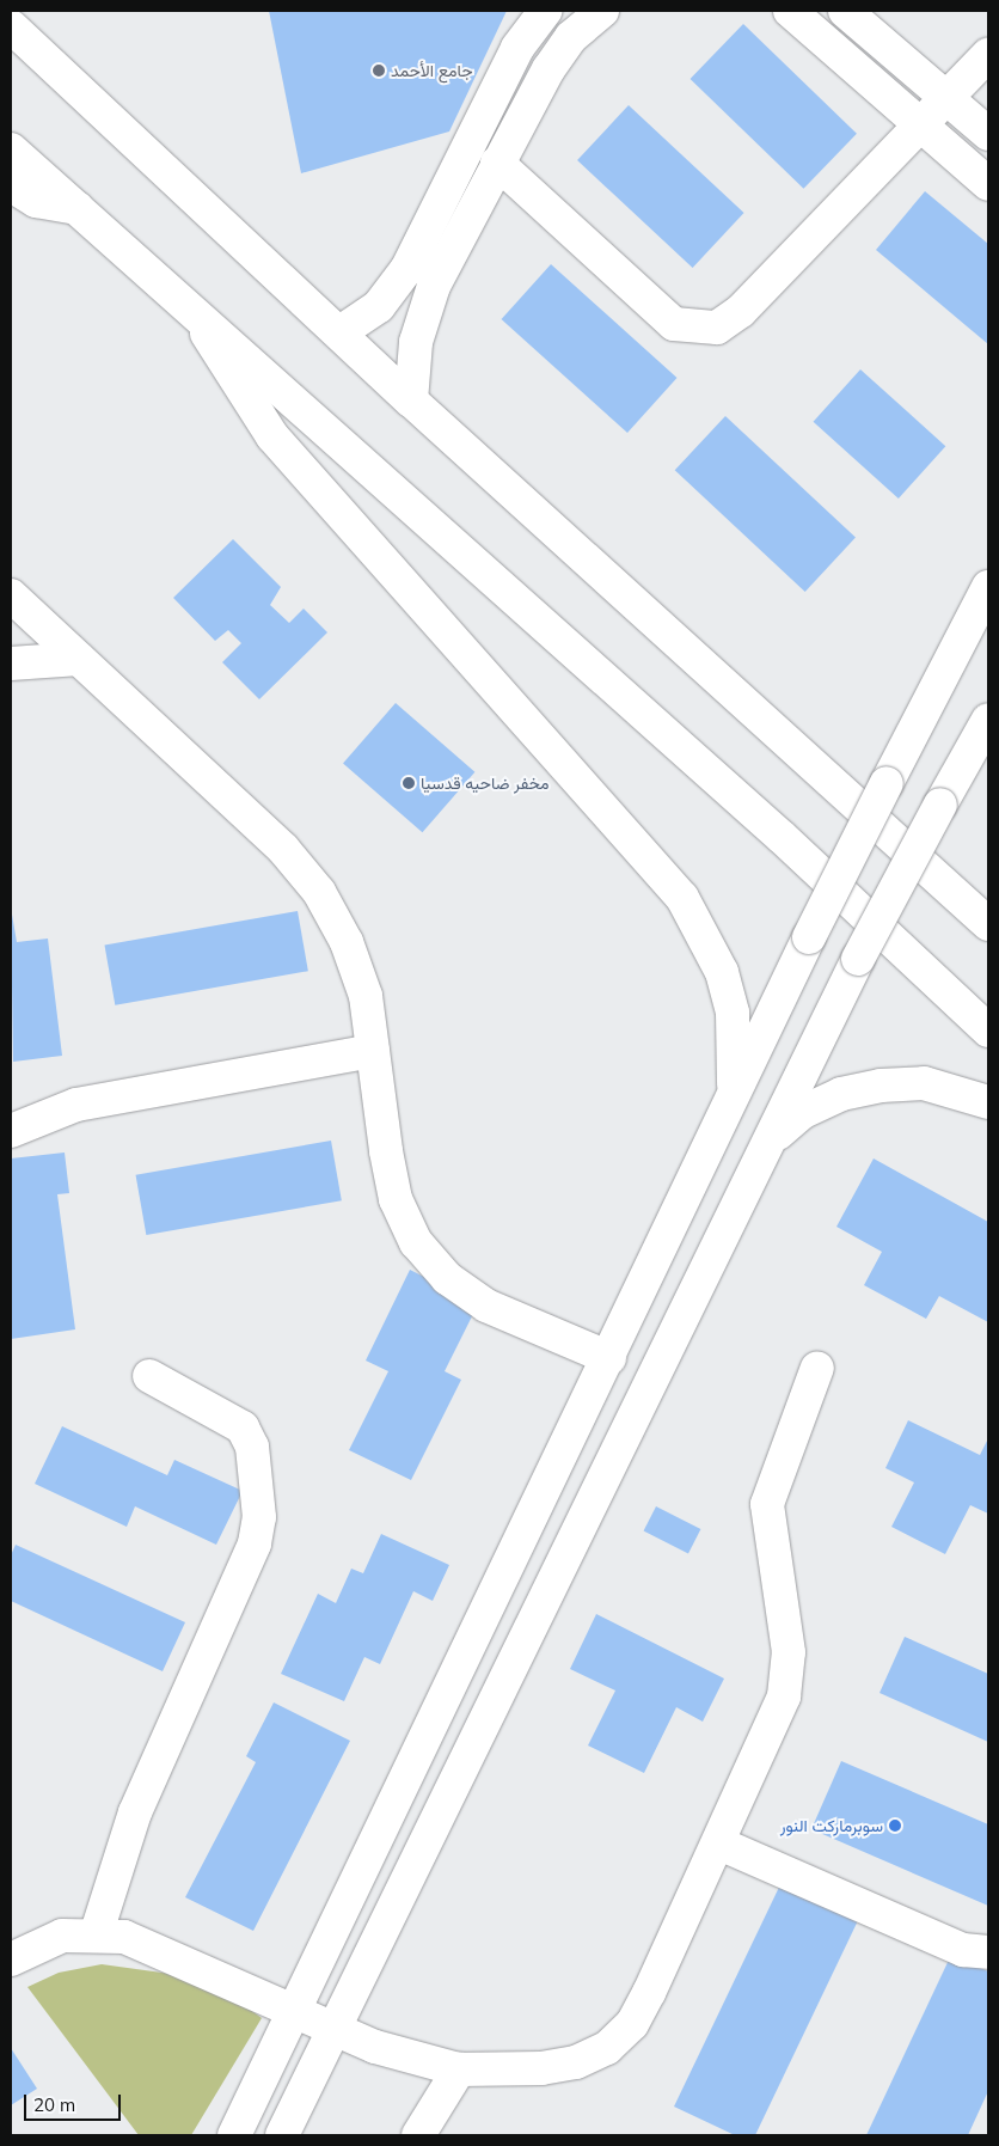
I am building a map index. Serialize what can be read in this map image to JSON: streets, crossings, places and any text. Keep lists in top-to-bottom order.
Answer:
{
  "places": ["جامع الأحمد", "مخفر ضاحيه قدسيا", "سوبرماركت النور"],
  "scale_bar": "20 m"
}
